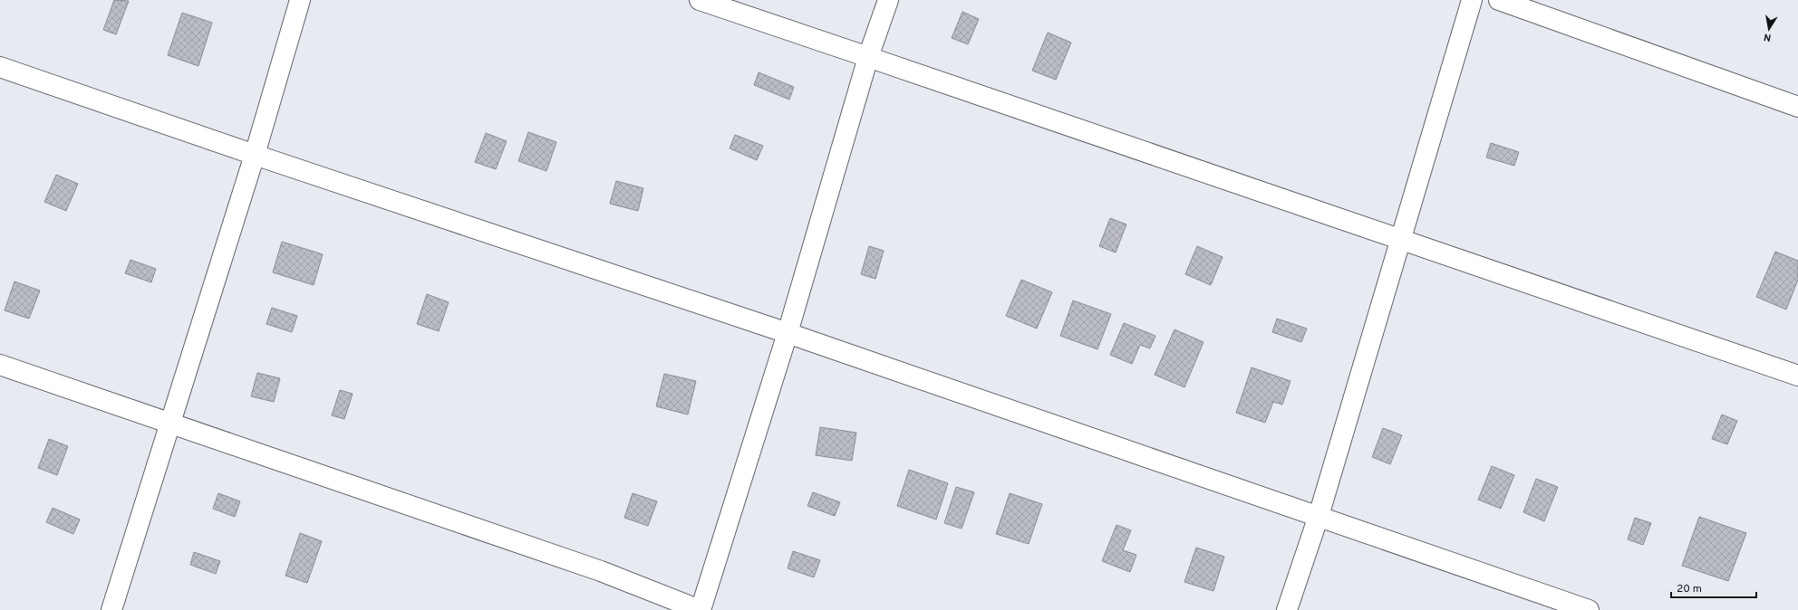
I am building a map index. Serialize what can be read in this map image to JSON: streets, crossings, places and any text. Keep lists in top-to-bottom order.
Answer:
{
  "scale_bar": "20 m",
  "north": "bottom"
}
